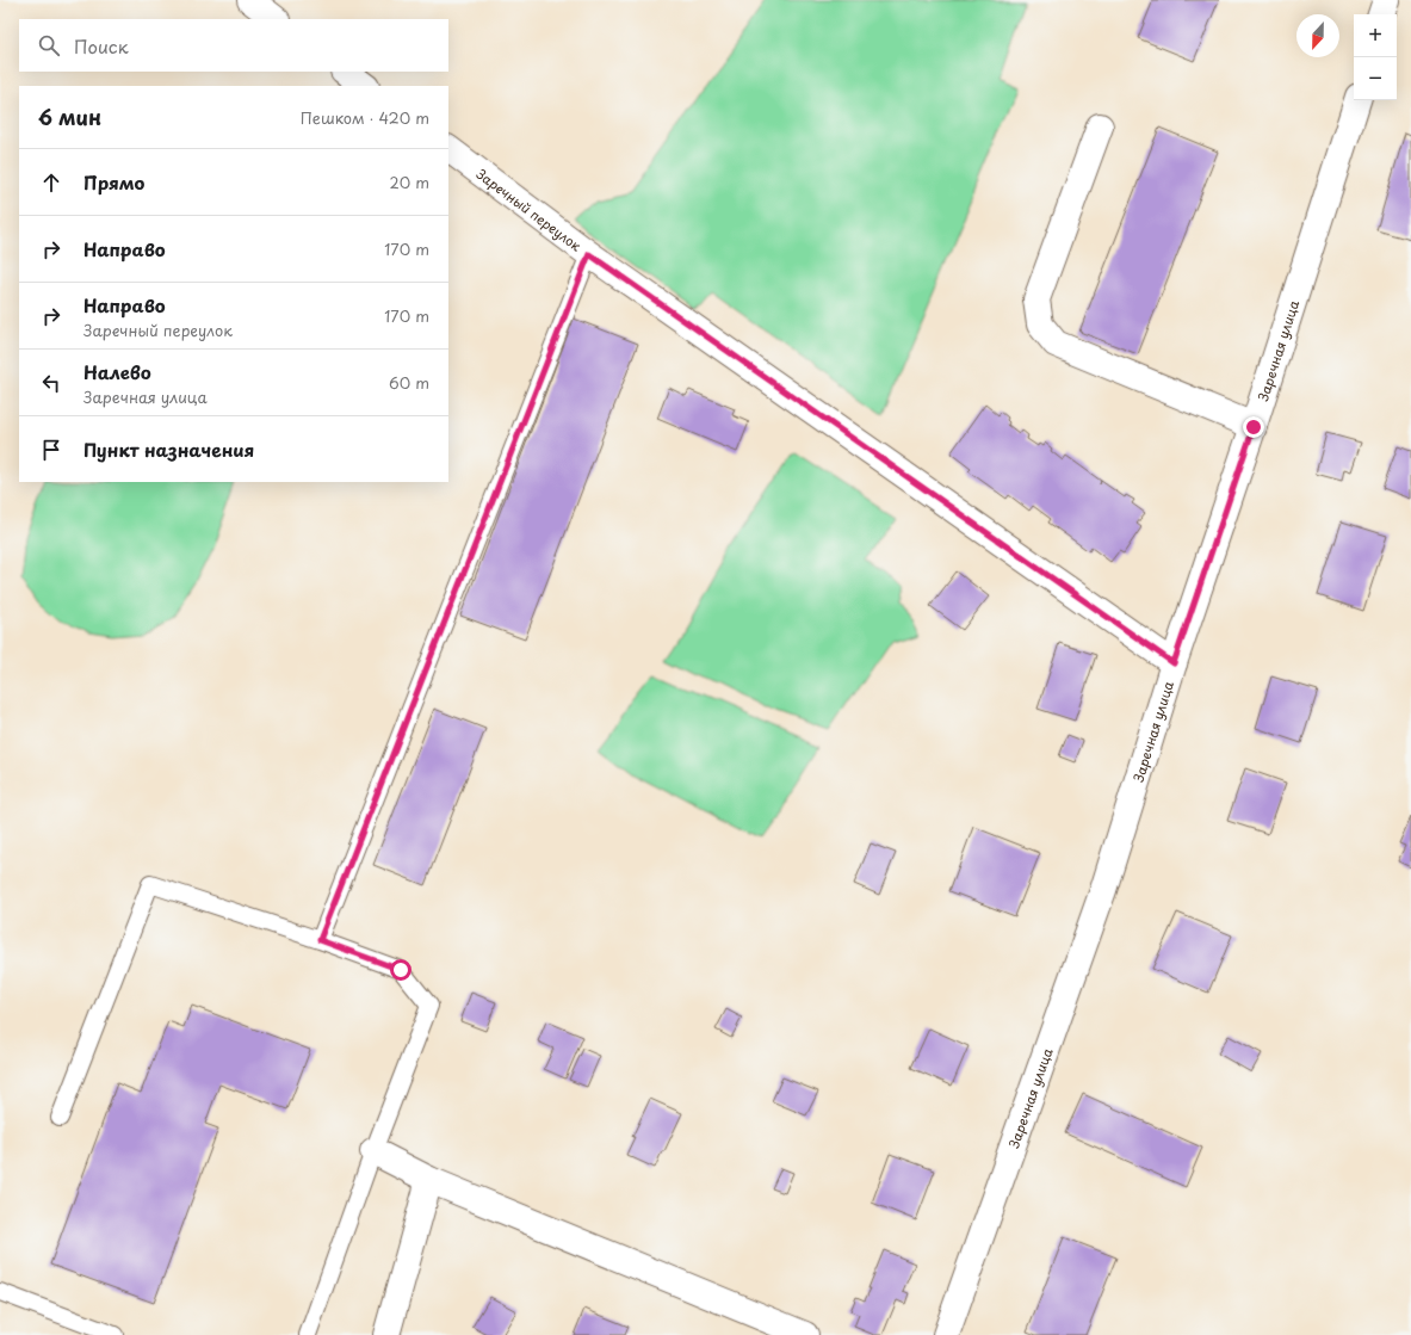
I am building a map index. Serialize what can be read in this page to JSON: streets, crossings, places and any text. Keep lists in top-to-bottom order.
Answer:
{
  "streets": {
    "street": ["Заречный переулок", "Заречная улица"]
  },
  "crossings": [
    ["Заречный переулок", "Заречная улица"]
  ],
  "north": "bottom",
  "page": {
    "map_buttons": ["+", "−"],
    "search": "Поиск",
    "heading": ["6 мин", "Пешком · 420 m"],
    "list": [
      ["Прямо", "20 m"],
      ["Направо", "170 m"],
      ["Направо", "Заречный переулок", "170 m"],
      ["Налево", "Заречная улица", "60 m"],
      "Пункт назначения"
    ]
  }
}
